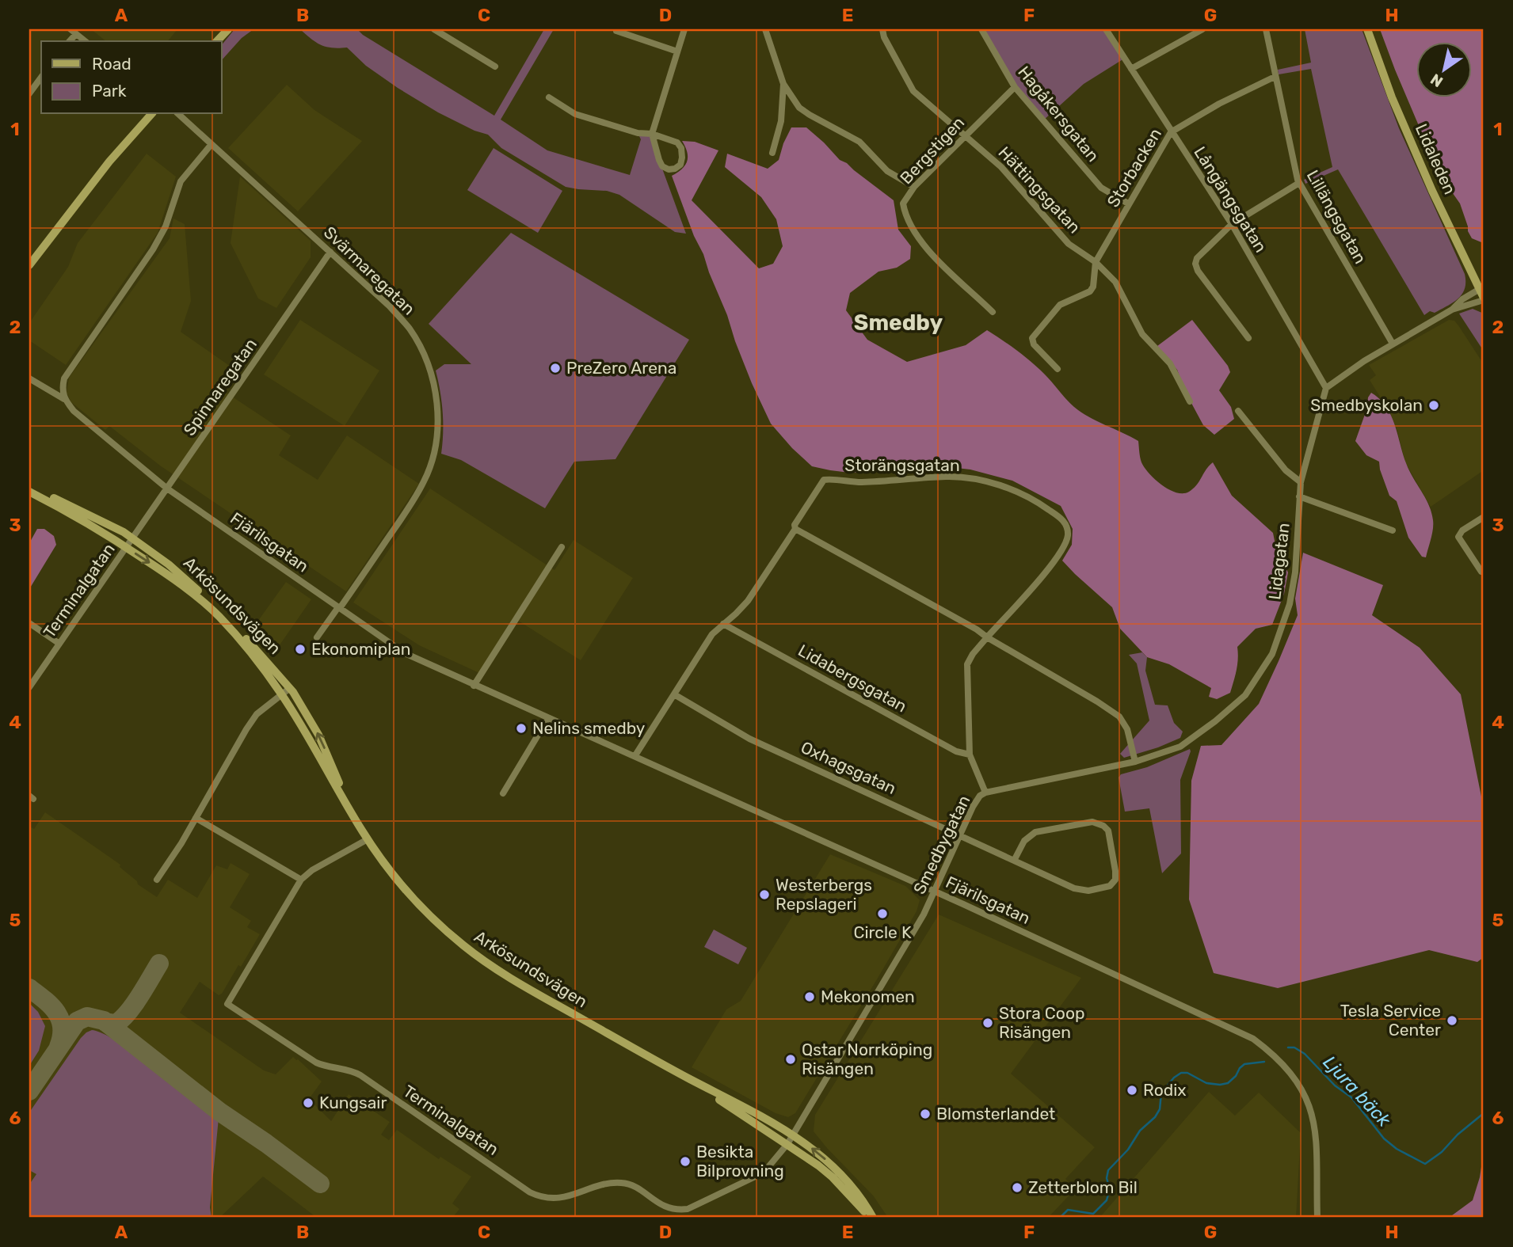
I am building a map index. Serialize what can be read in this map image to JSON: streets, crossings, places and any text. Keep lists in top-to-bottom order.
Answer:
{
  "streets": {
    "main road": ["Lidaleden", "Arkösundsvägen"],
    "street": [
      "Hagåkersgatan",
      "Bergstigen",
      "Storbacken",
      "Hättingsgatan",
      "Långängsgatan",
      "Lillängsgatan",
      "Svärmaregatan",
      "Spinnaregatan",
      "Storängsgatan",
      "Fjärilsgatan",
      "Lidagatan",
      "Terminalgatan",
      "Lidabergsgatan",
      "Oxhagsgatan",
      "Smedbygatan"
    ]
  },
  "crossings": [
    ["Hagåkersgatan", "Bergstigen"],
    ["Hagåkersgatan", "Storbacken"],
    ["Bergstigen", "Hättingsgatan"],
    ["Storbacken", "Hättingsgatan"],
    ["Storbacken", "Långängsgatan"],
    ["Storbacken", "Lillängsgatan"],
    ["Långängsgatan", "Lidagatan"],
    ["Svärmaregatan", "Spinnaregatan"],
    ["Svärmaregatan", "Fjärilsgatan"],
    ["Spinnaregatan", "Fjärilsgatan"],
    ["Spinnaregatan", "Terminalgatan"],
    ["Spinnaregatan", "Arkösundsvägen"],
    ["Storängsgatan", "Smedbygatan"],
    ["Fjärilsgatan", "Smedbygatan"],
    ["Lidagatan", "Smedbygatan"],
    ["Terminalgatan", "Arkösundsvägen"],
    ["Terminalgatan", "Smedbygatan"],
    ["Arkösundsvägen", "Smedbygatan"],
    ["Lidabergsgatan", "Smedbygatan"],
    ["Oxhagsgatan", "Smedbygatan"]
  ],
  "districts": ["Smedby"],
  "water": ["Ljura bäck"],
  "places": [
    "PreZero Arena",
    "Smedbyskolan",
    "Ekonomiplan",
    "Nelins smedby",
    "Westerbergs Repslageri",
    "Circle K",
    "Mekonomen",
    "Tesla Service Center",
    "Stora Coop Risängen",
    "Qstar Norrköping Risängen",
    "Rodix",
    "Kungsair",
    "Blomsterlandet",
    "Besikta Bilprovning",
    "Zetterblom Bil"
  ],
  "legend": ["Road", "Park"],
  "north": "bottom left",
  "grid": {
    "columns": [
      "A",
      "B",
      "C",
      "D",
      "E",
      "F",
      "G",
      "H"
    ],
    "rows": [
      "1",
      "2",
      "3",
      "4",
      "5",
      "6"
    ]
  }
}
